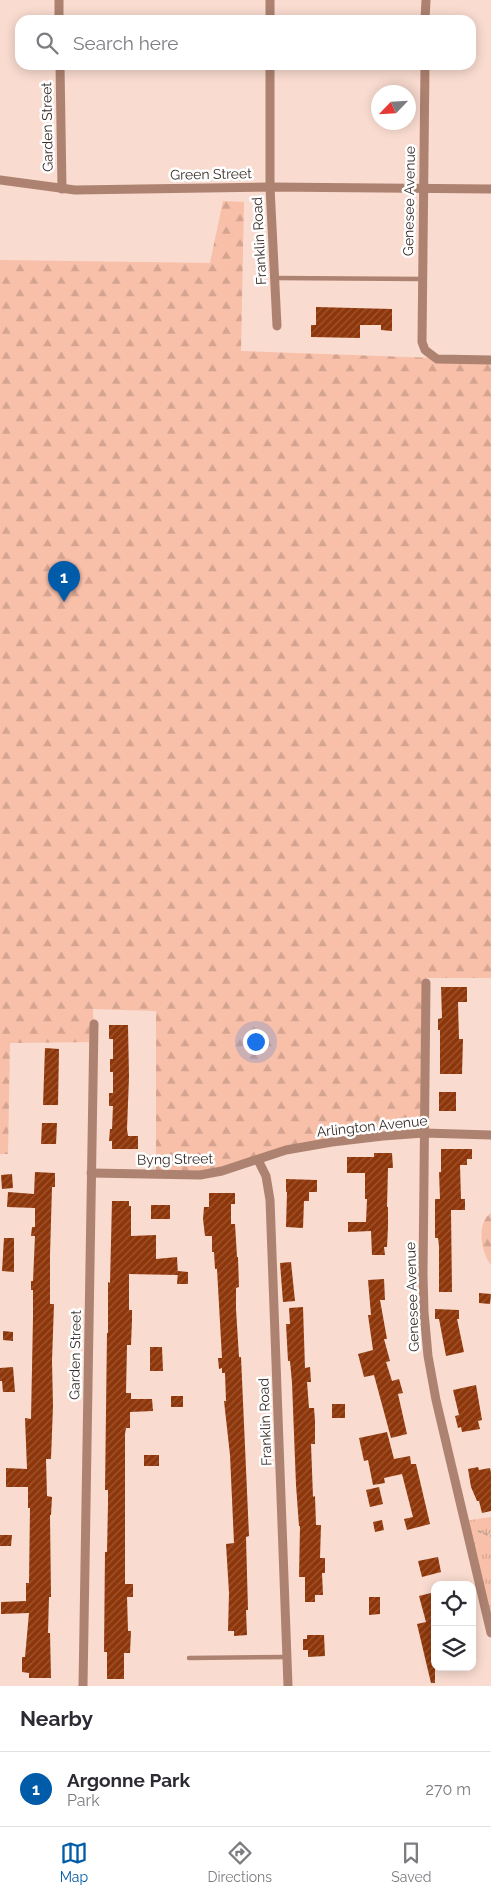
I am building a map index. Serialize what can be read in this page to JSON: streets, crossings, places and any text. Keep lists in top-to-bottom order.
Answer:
{
  "streets": {
    "street": [
      "Garden Street",
      "Green Street",
      "Genesee Avenue",
      "Franklin Road",
      "Arlington Avenue",
      "Byng Street"
    ]
  },
  "crossings": [
    ["Garden Street", "Green Street"],
    ["Garden Street", "Byng Street"],
    ["Green Street", "Genesee Avenue"],
    ["Green Street", "Franklin Road"],
    ["Genesee Avenue", "Arlington Avenue"],
    ["Franklin Road", "Arlington Avenue"],
    ["Franklin Road", "Byng Street"],
    ["Arlington Avenue", "Byng Street"]
  ],
  "north": "bottom left",
  "page": {
    "search": "Search here",
    "pins": "1",
    "heading": "Nearby",
    "list": [
      {
        "mark": "1",
        "name": "Argonne Park",
        "note": "Park",
        "value": "270 m"
      }
    ],
    "nav": ["Map", "Directions", "Saved"]
  }
}
